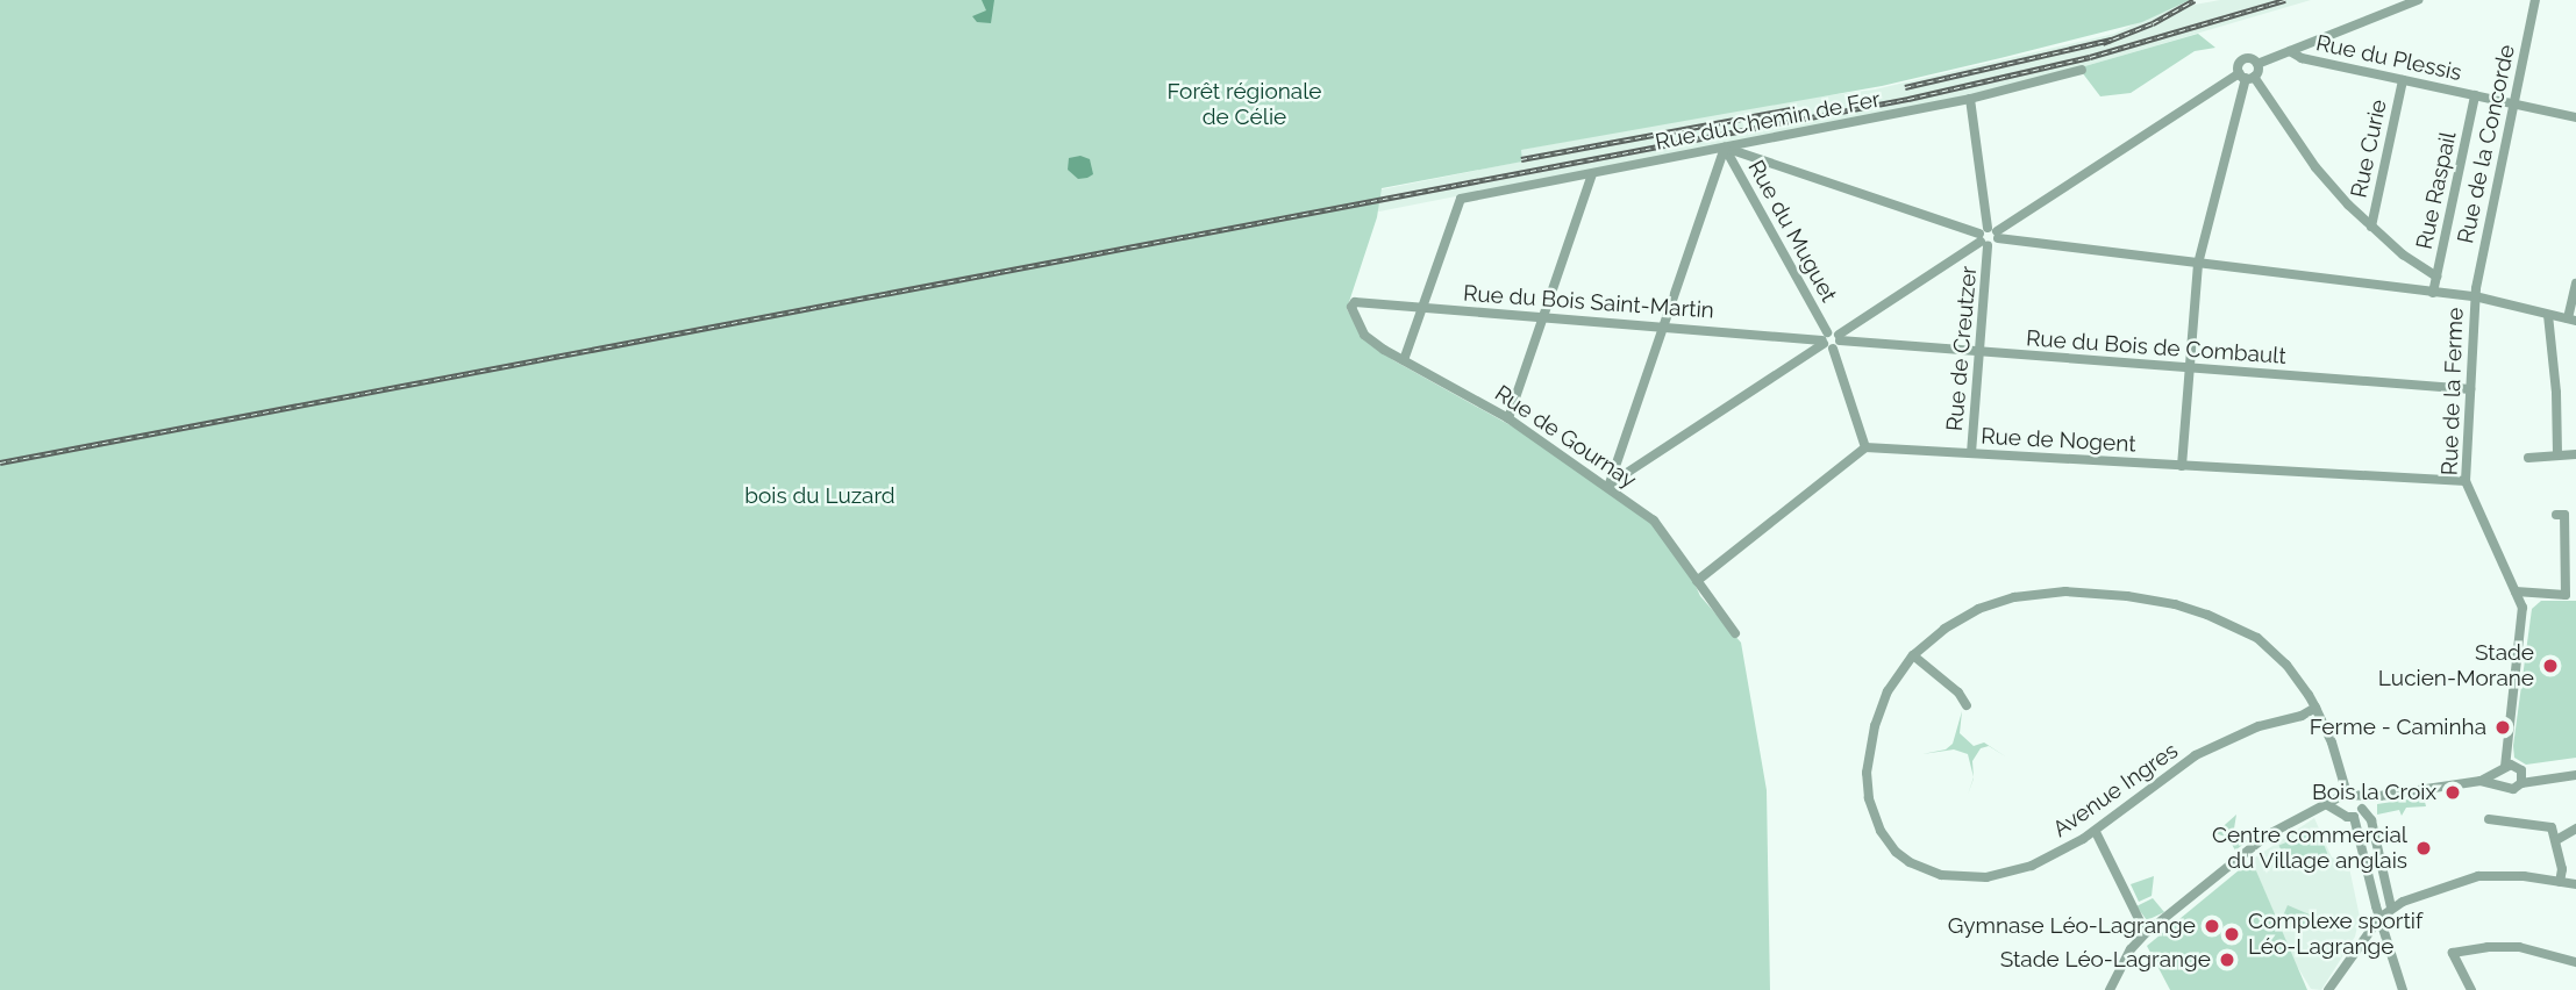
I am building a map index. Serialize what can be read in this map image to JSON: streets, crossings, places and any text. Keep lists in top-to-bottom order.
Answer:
{
  "streets": {
    "street": [
      "Rue du Plessis",
      "Rue du Chemin de Fer",
      "Rue de la Concorde",
      "Rue Curie",
      "Rue Raspail",
      "Rue du Muguet",
      "Rue du Bois Saint-Martin",
      "Rue du Bois de Combault",
      "Rue de Creutzer",
      "Rue de la Ferme",
      "Rue de Gournay",
      "Rue de Nogent",
      "Avenue Ingres"
    ]
  },
  "crossings": [
    ["Rue du Plessis", "Rue de la Concorde"],
    ["Rue du Plessis", "Rue Curie"],
    ["Rue du Plessis", "Rue Raspail"],
    ["Rue du Chemin de Fer", "Rue du Muguet"],
    ["Rue du Chemin de Fer", "Rue du Bois Saint-Martin"],
    ["Rue du Chemin de Fer", "Rue de Creutzer"],
    ["Rue de la Concorde", "Rue de la Ferme"],
    ["Rue du Muguet", "Rue du Bois Saint-Martin"],
    ["Rue du Muguet", "Rue du Bois de Combault"],
    ["Rue du Muguet", "Rue de Nogent"],
    ["Rue du Bois Saint-Martin", "Rue du Bois de Combault"],
    ["Rue du Bois Saint-Martin", "Rue de Gournay"],
    ["Rue du Bois de Combault", "Rue de Creutzer"],
    ["Rue du Bois de Combault", "Rue de la Ferme"],
    ["Rue de Creutzer", "Rue de Nogent"],
    ["Rue de la Ferme", "Rue de Nogent"]
  ],
  "parks": ["Forêt régionale de Célie", "bois du Luzard"],
  "places": [
    "Stade Lucien-Morane",
    "Ferme - Caminha",
    "Bois la Croix",
    "Centre commercial du Village anglais",
    "Gymnase Léo-Lagrange",
    "Complexe sportif Léo-Lagrange",
    "Stade Léo-Lagrange"
  ]
}
